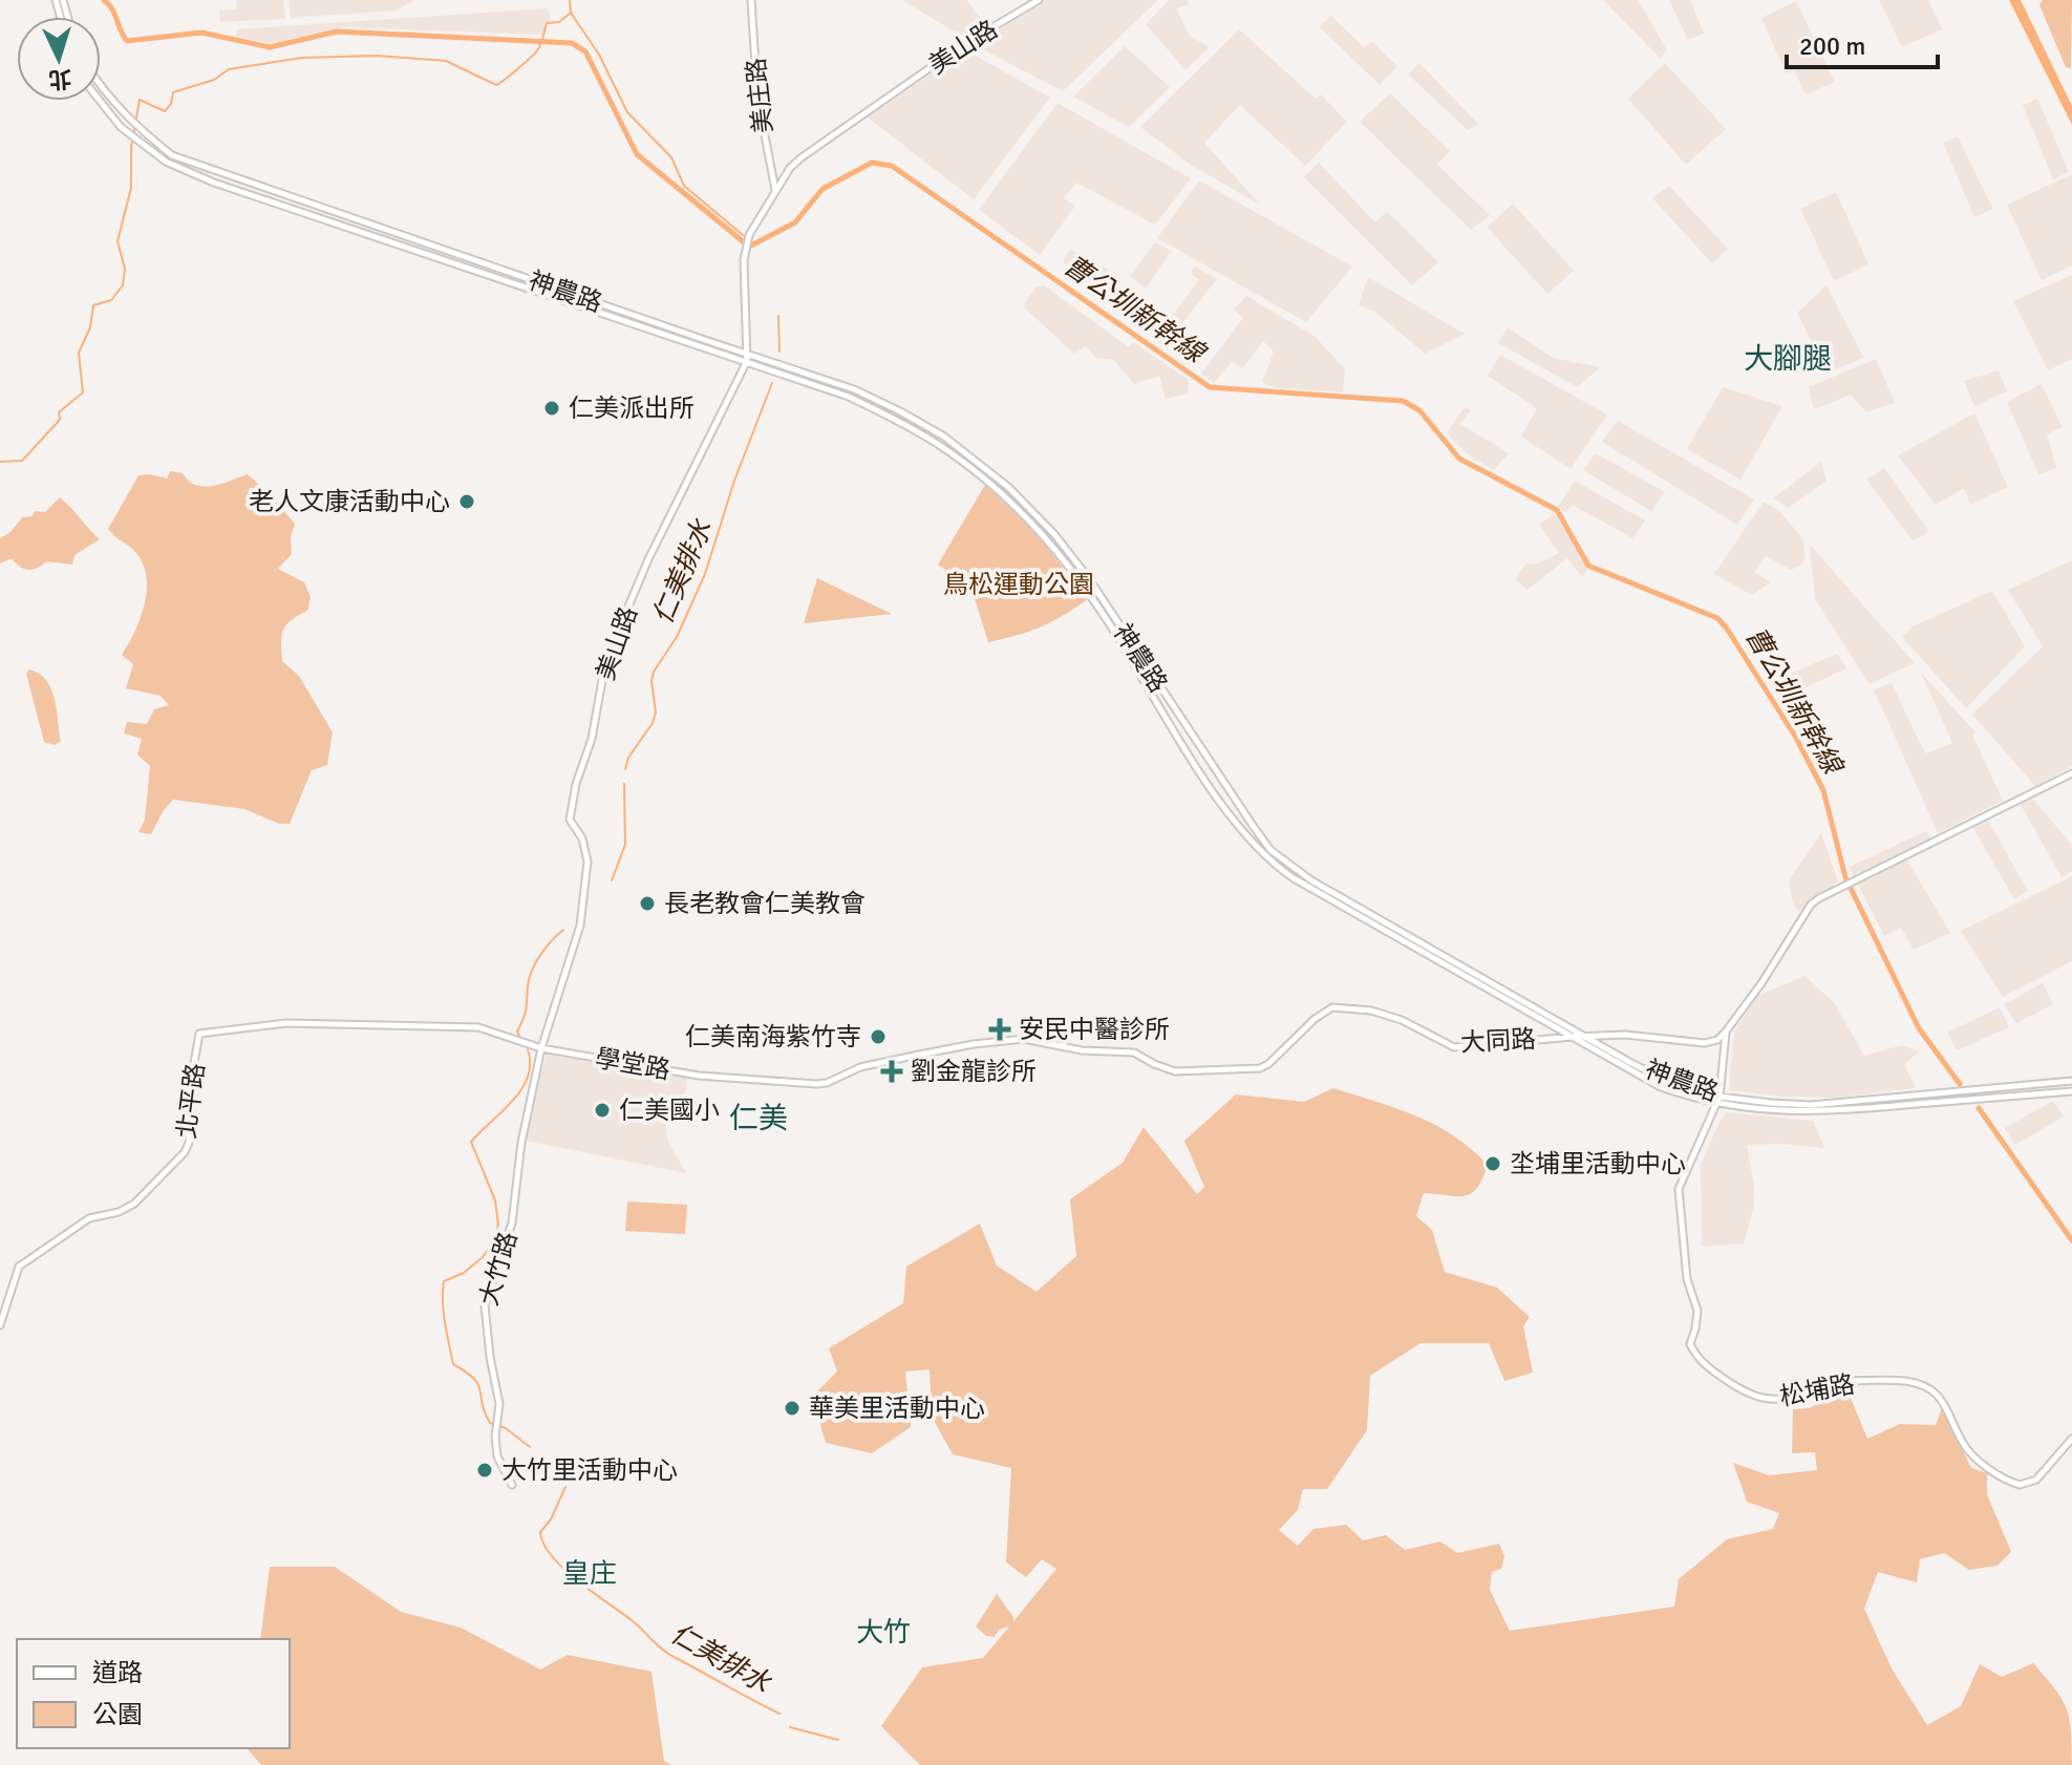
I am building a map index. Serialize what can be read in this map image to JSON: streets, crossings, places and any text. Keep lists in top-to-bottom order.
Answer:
{
  "streets": {
    "street": [
      "美山路",
      "美庄路",
      "神農路",
      "大同路",
      "學堂路",
      "北平路",
      "大竹路",
      "松埔路"
    ]
  },
  "crossings": [
    ["美山路", "美庄路"],
    ["美山路", "神農路"],
    ["美山路", "學堂路"],
    ["美山路", "大竹路"],
    ["神農路", "大同路"],
    ["神農路", "松埔路"],
    ["大同路", "學堂路"],
    ["大同路", "松埔路"],
    ["學堂路", "北平路"],
    ["學堂路", "大竹路"]
  ],
  "districts": [
    "大腳腿",
    "仁美",
    "皇庄",
    "大竹"
  ],
  "water": ["曹公圳新幹線", "仁美排水"],
  "parks": ["鳥松運動公園"],
  "places": {
    "other": [
      "仁美派出所",
      "老人文康活動中心",
      "長老教會仁美教會",
      "仁美南海紫竹寺",
      "仁美國小",
      "坔埔里活動中心",
      "華美里活動中心",
      "大竹里活動中心"
    ],
    "health": ["安民中醫診所", "劉金龍診所"]
  },
  "legend": ["道路", "公園"],
  "scale_bar": "200 m",
  "north": "bottom"
}
